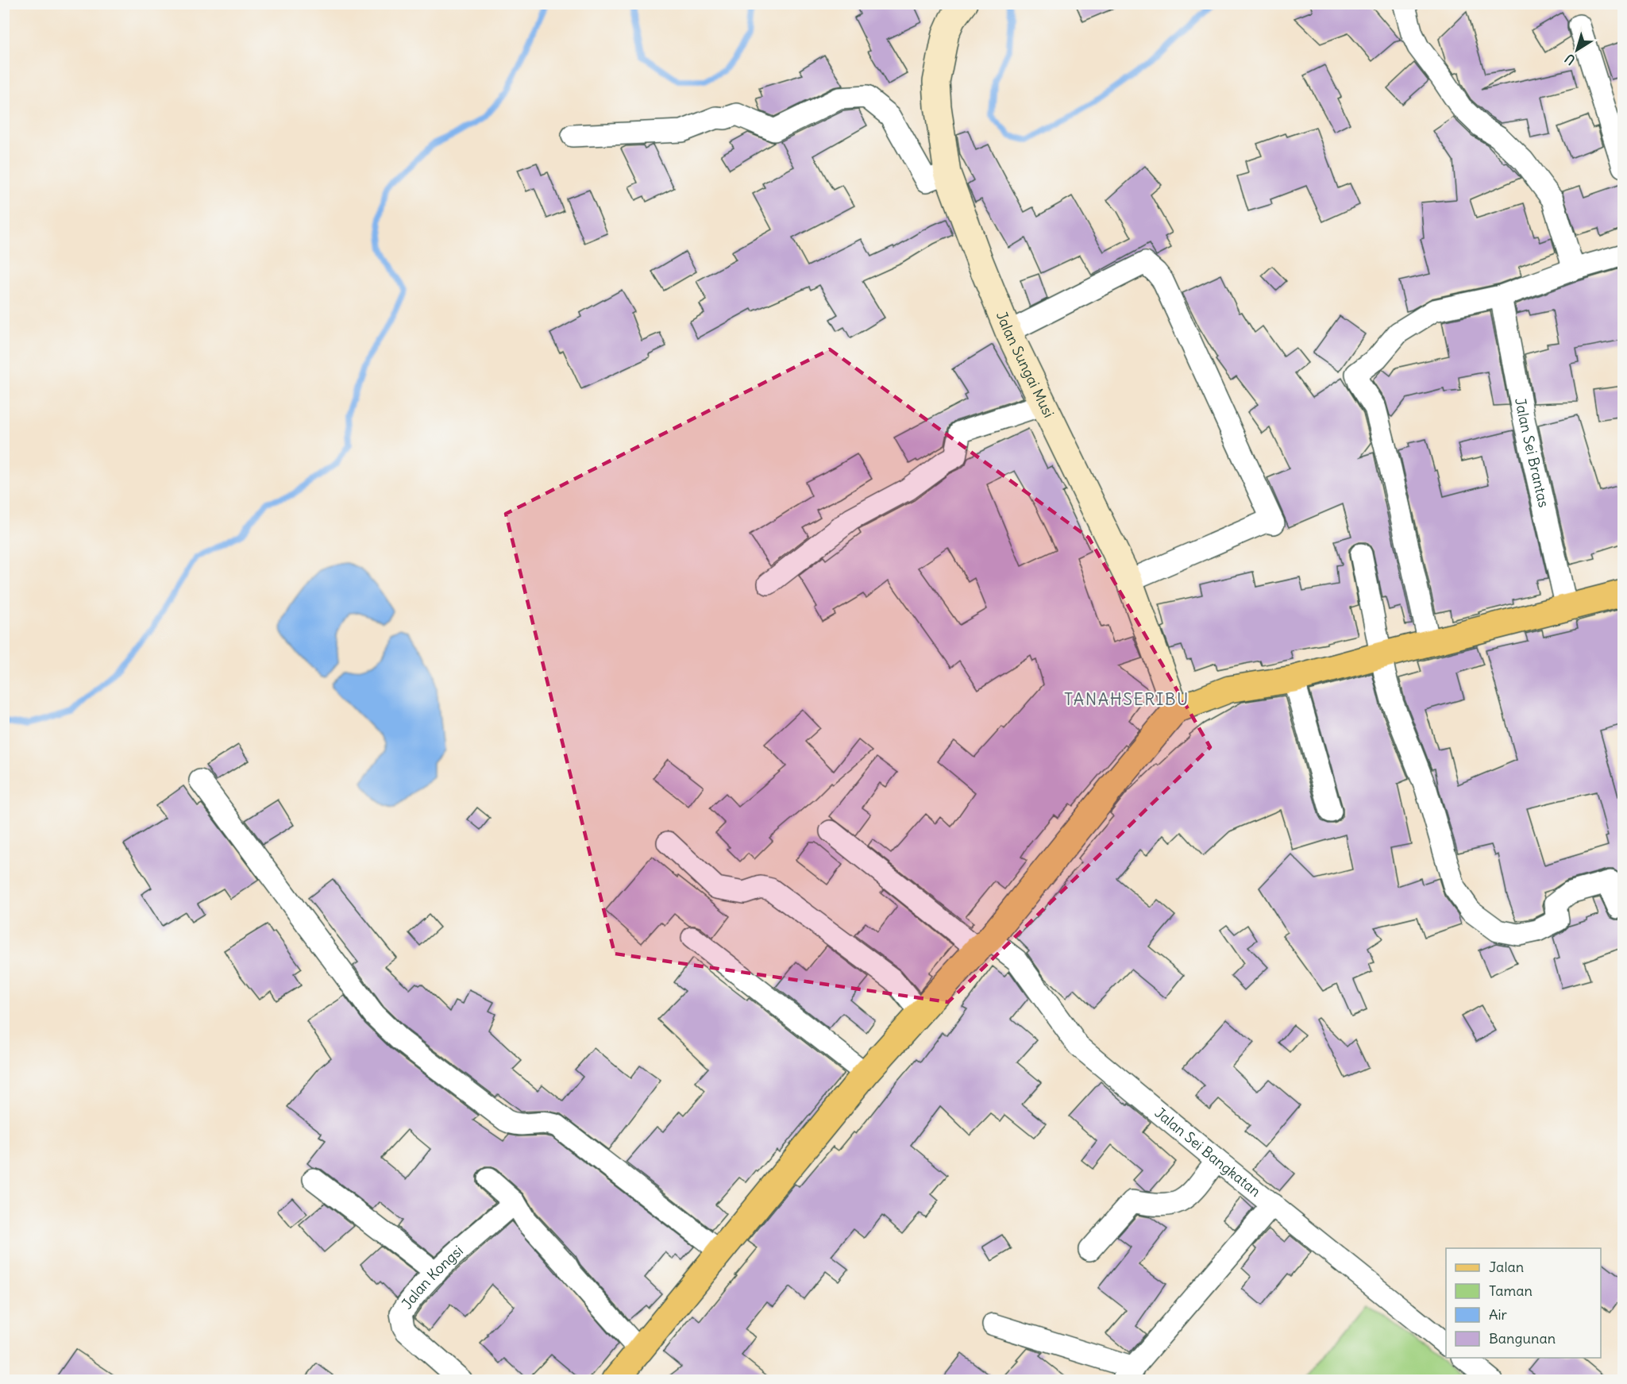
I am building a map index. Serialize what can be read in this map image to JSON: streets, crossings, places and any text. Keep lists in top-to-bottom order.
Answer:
{
  "streets": {
    "main road": ["Jalan Sungai Musi"],
    "street": ["Jalan Sei Brantas", "Jalan Sei Bangkatan", "Jalan Kongsi"]
  },
  "districts": ["TANAHSERIBU"],
  "legend": [
    "Jalan",
    "Taman",
    "Air",
    "Bangunan"
  ],
  "north": "bottom left"
}
